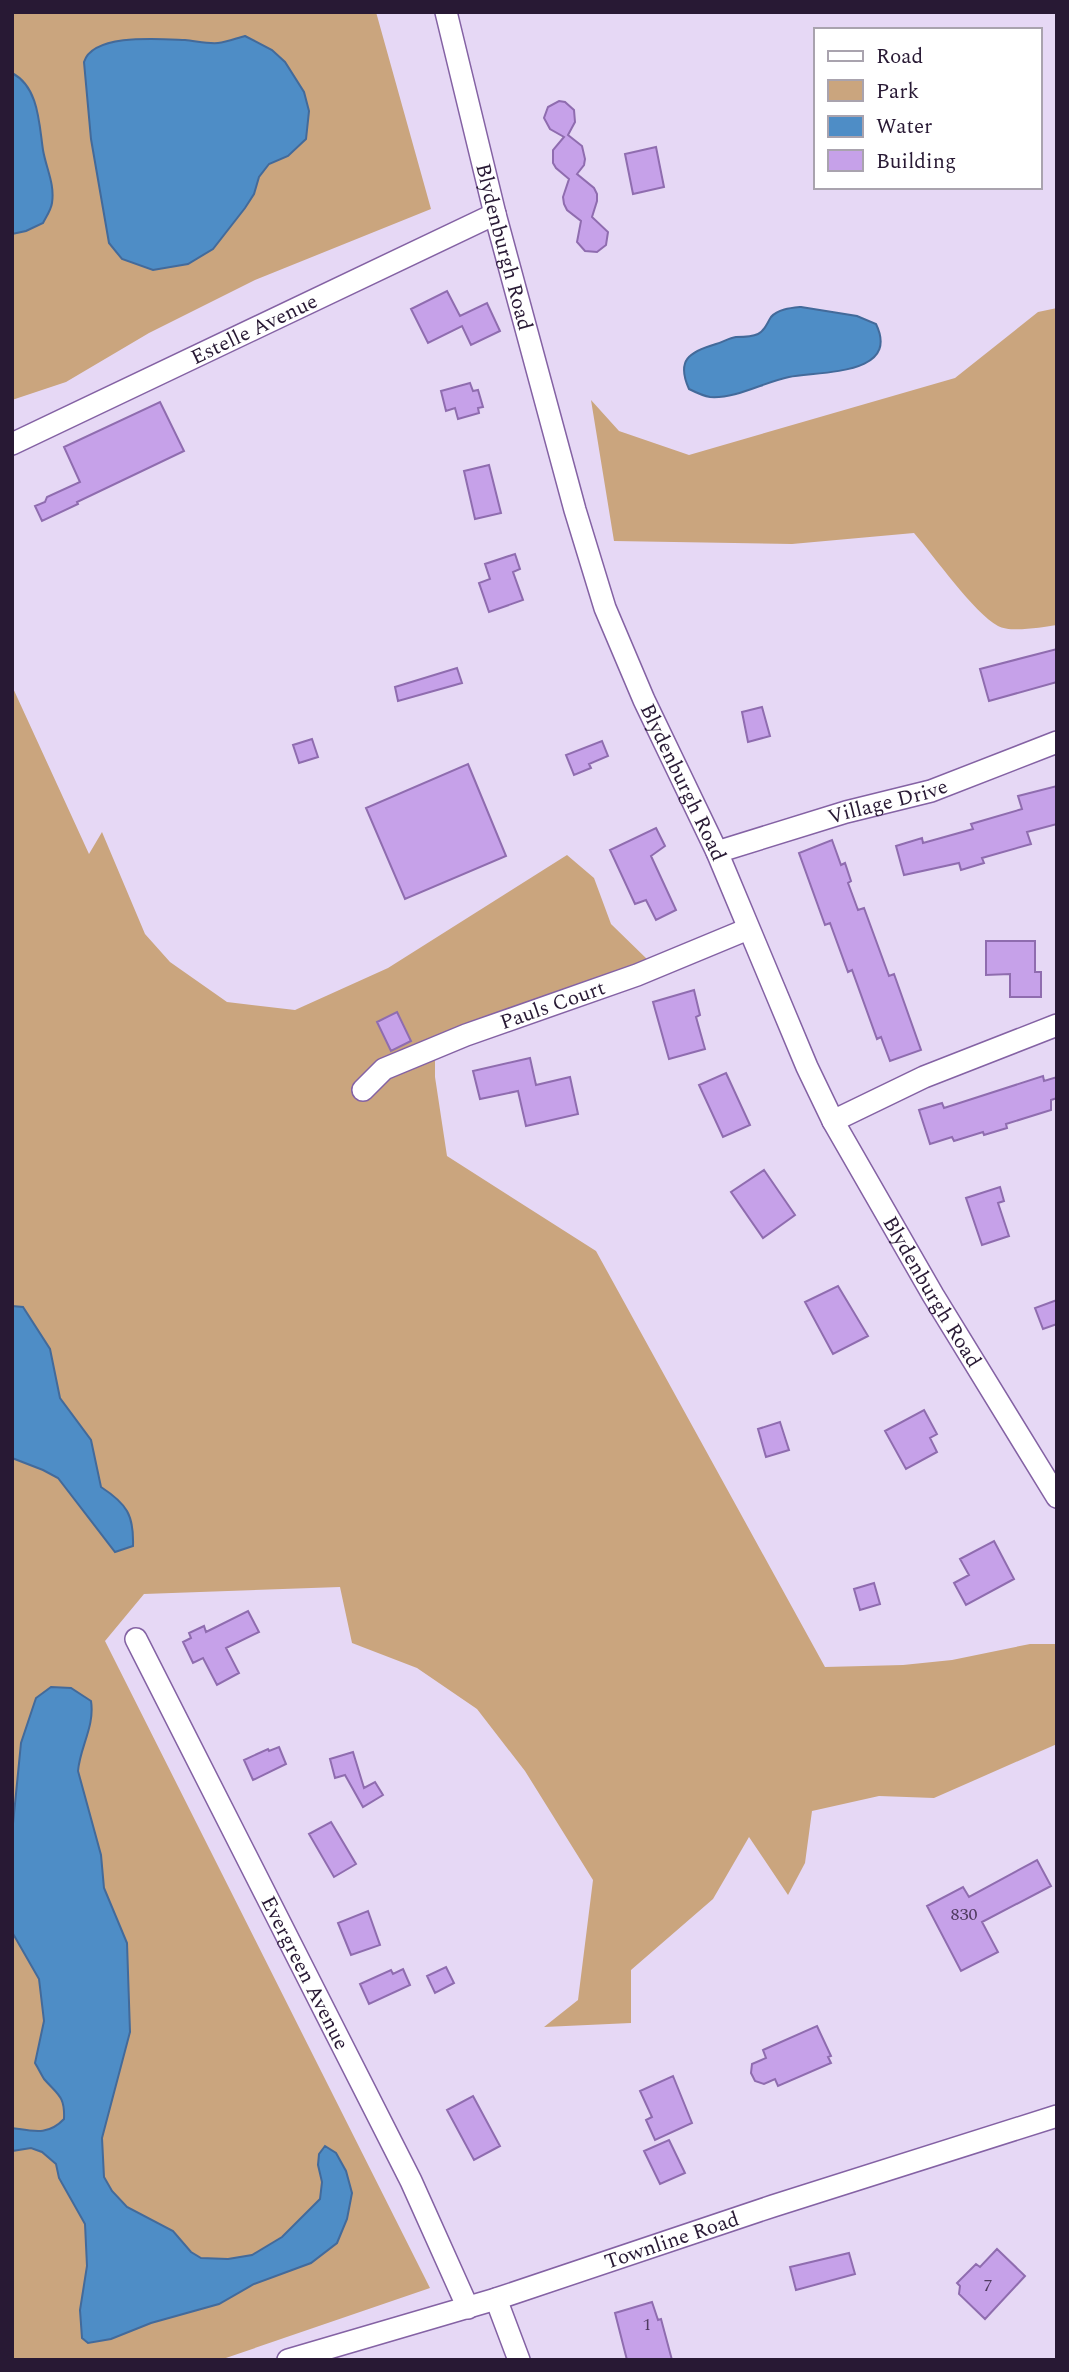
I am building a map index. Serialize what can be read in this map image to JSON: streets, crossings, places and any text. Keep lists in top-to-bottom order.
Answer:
{
  "streets": {
    "street": [
      "Blydenburgh Road",
      "Estelle Avenue",
      "Village Drive",
      "Pauls Court",
      "Evergreen Avenue",
      "Townline Road"
    ]
  },
  "crossings": [
    ["Blydenburgh Road", "Estelle Avenue"],
    ["Blydenburgh Road", "Village Drive"],
    ["Blydenburgh Road", "Pauls Court"],
    ["Evergreen Avenue", "Townline Road"]
  ],
  "house_numbers": ["830", "7", "1"],
  "legend": [
    "Road",
    "Park",
    "Water",
    "Building"
  ]
}
